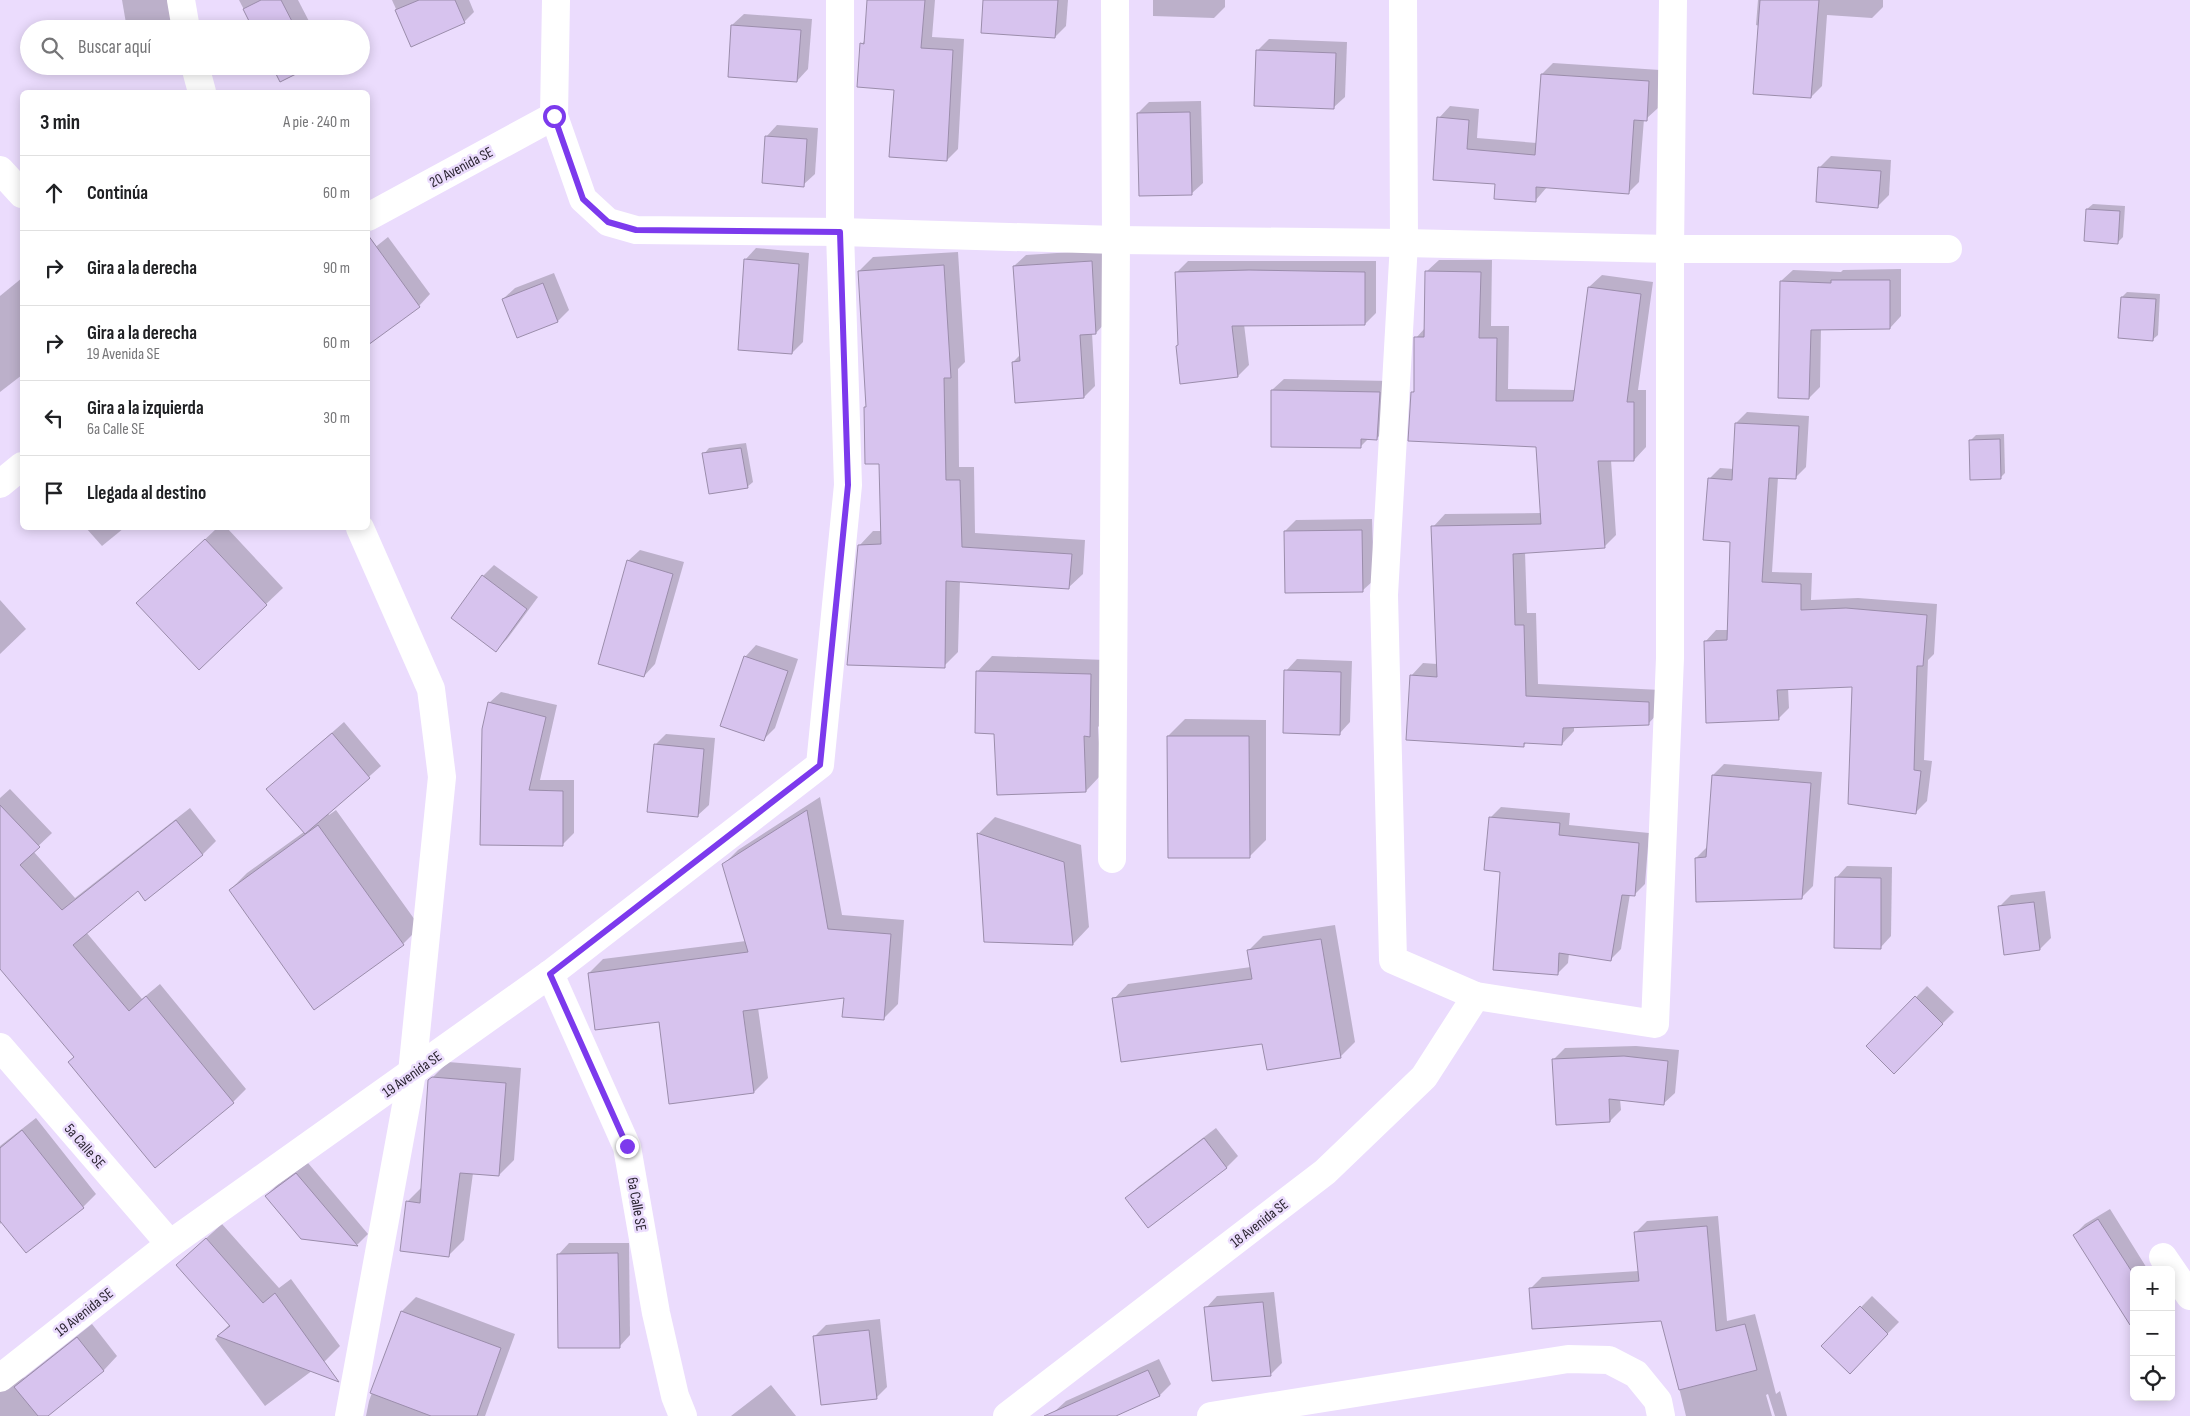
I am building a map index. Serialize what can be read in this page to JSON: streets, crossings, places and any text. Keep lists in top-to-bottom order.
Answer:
{
  "streets": {
    "street": [
      "20 Avenida SE",
      "19 Avenida SE",
      "5a Calle SE",
      "6a Calle SE",
      "18 Avenida SE"
    ]
  },
  "crossings": [
    ["19 Avenida SE", "5a Calle SE"],
    ["19 Avenida SE", "6a Calle SE"]
  ],
  "page": {
    "search": "Buscar aquí",
    "heading": ["3 min", "A pie · 240 m"],
    "list": [
      ["Continúa", "60 m"],
      ["Gira a la derecha", "90 m"],
      ["Gira a la derecha", "19 Avenida SE", "60 m"],
      ["Gira a la izquierda", "6a Calle SE", "30 m"],
      "Llegada al destino"
    ],
    "map_buttons": ["+", "−"]
  }
}
